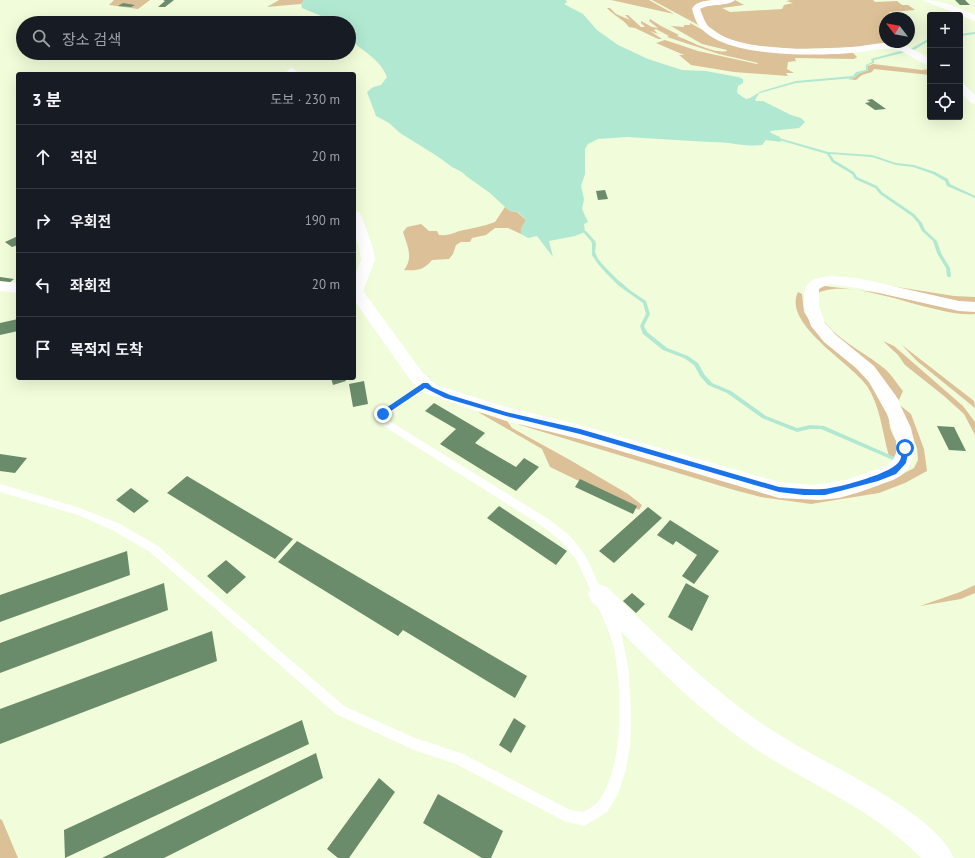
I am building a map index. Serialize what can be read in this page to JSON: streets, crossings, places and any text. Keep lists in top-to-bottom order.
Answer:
{
  "north": "top left",
  "page": {
    "map_buttons": ["+", "−"],
    "search": "장소 검색",
    "heading": ["3 분", "도보 · 230 m"],
    "list": [
      ["직진", "20 m"],
      ["우회전", "190 m"],
      ["좌회전", "20 m"],
      "목적지 도착"
    ]
  }
}
